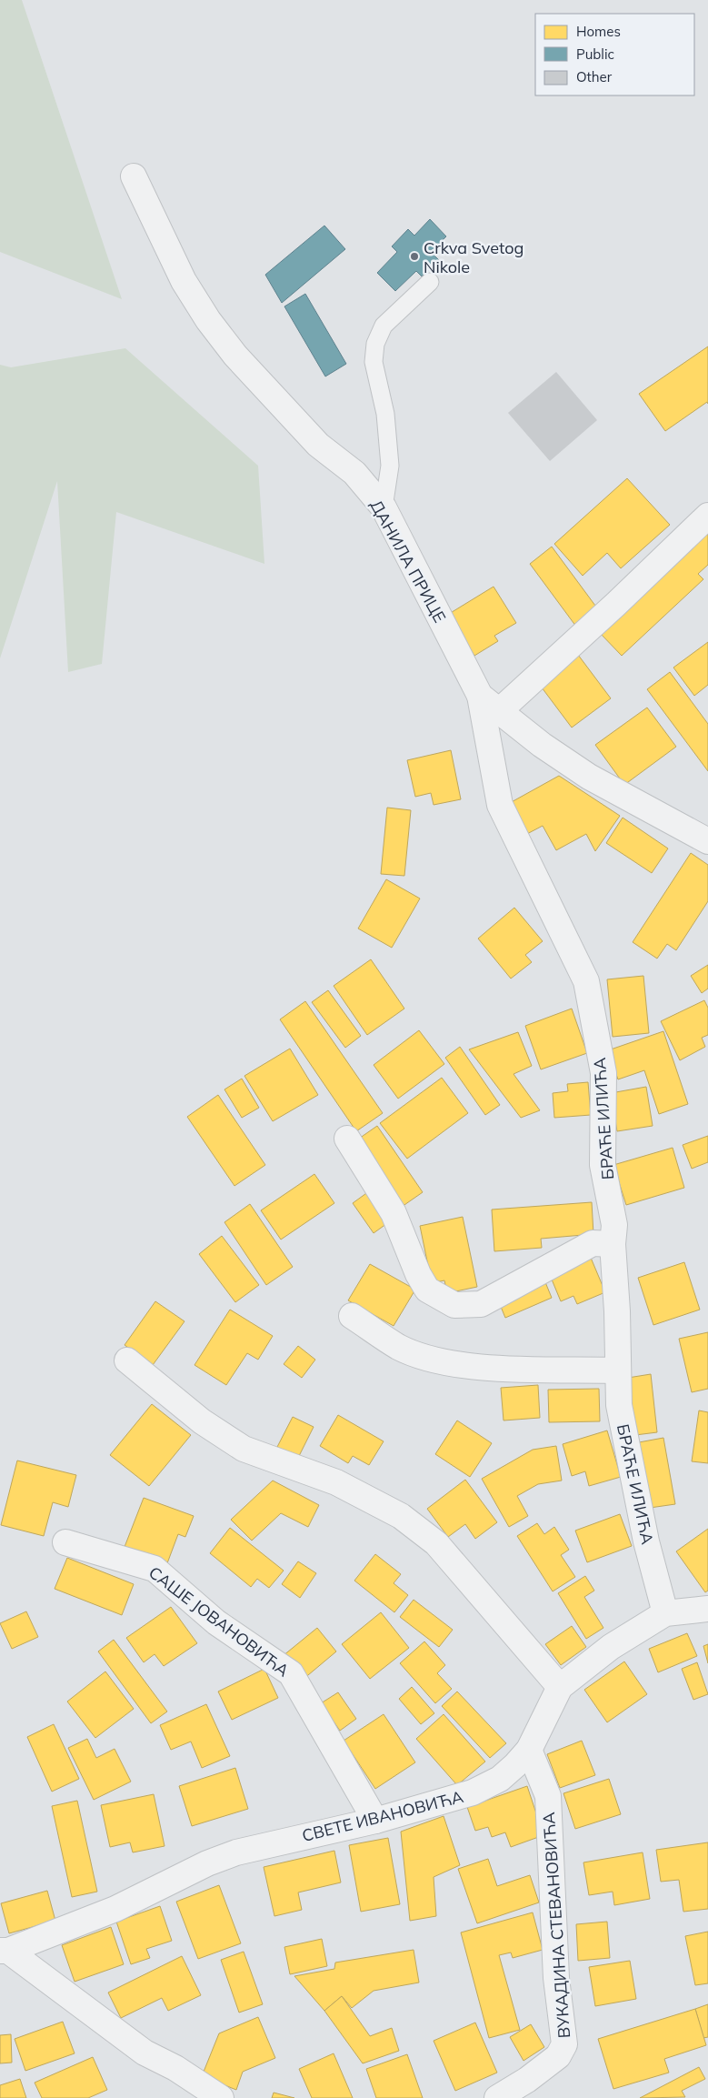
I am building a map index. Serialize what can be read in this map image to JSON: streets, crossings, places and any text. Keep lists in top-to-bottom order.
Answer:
{
  "streets": {
    "street": [
      "ДАНИЛА ПРИЦЕ",
      "БРАЋЕ ИЛИЋА",
      "САШЕ ЈОВАНОВИЋА",
      "СВЕТЕ ИВАНОВИЋА",
      "ВУКАДИНА СТЕВАНОВИЋА"
    ]
  },
  "crossings": [
    ["ДАНИЛА ПРИЦЕ", "БРАЋЕ ИЛИЋА"],
    ["БРАЋЕ ИЛИЋА", "СВЕТЕ ИВАНОВИЋА"],
    ["САШЕ ЈОВАНОВИЋА", "СВЕТЕ ИВАНОВИЋА"],
    ["СВЕТЕ ИВАНОВИЋА", "ВУКАДИНА СТЕВАНОВИЋА"]
  ],
  "places": ["Crkva Svetog Nikole"],
  "legend": ["Homes", "Public", "Other"]
}
